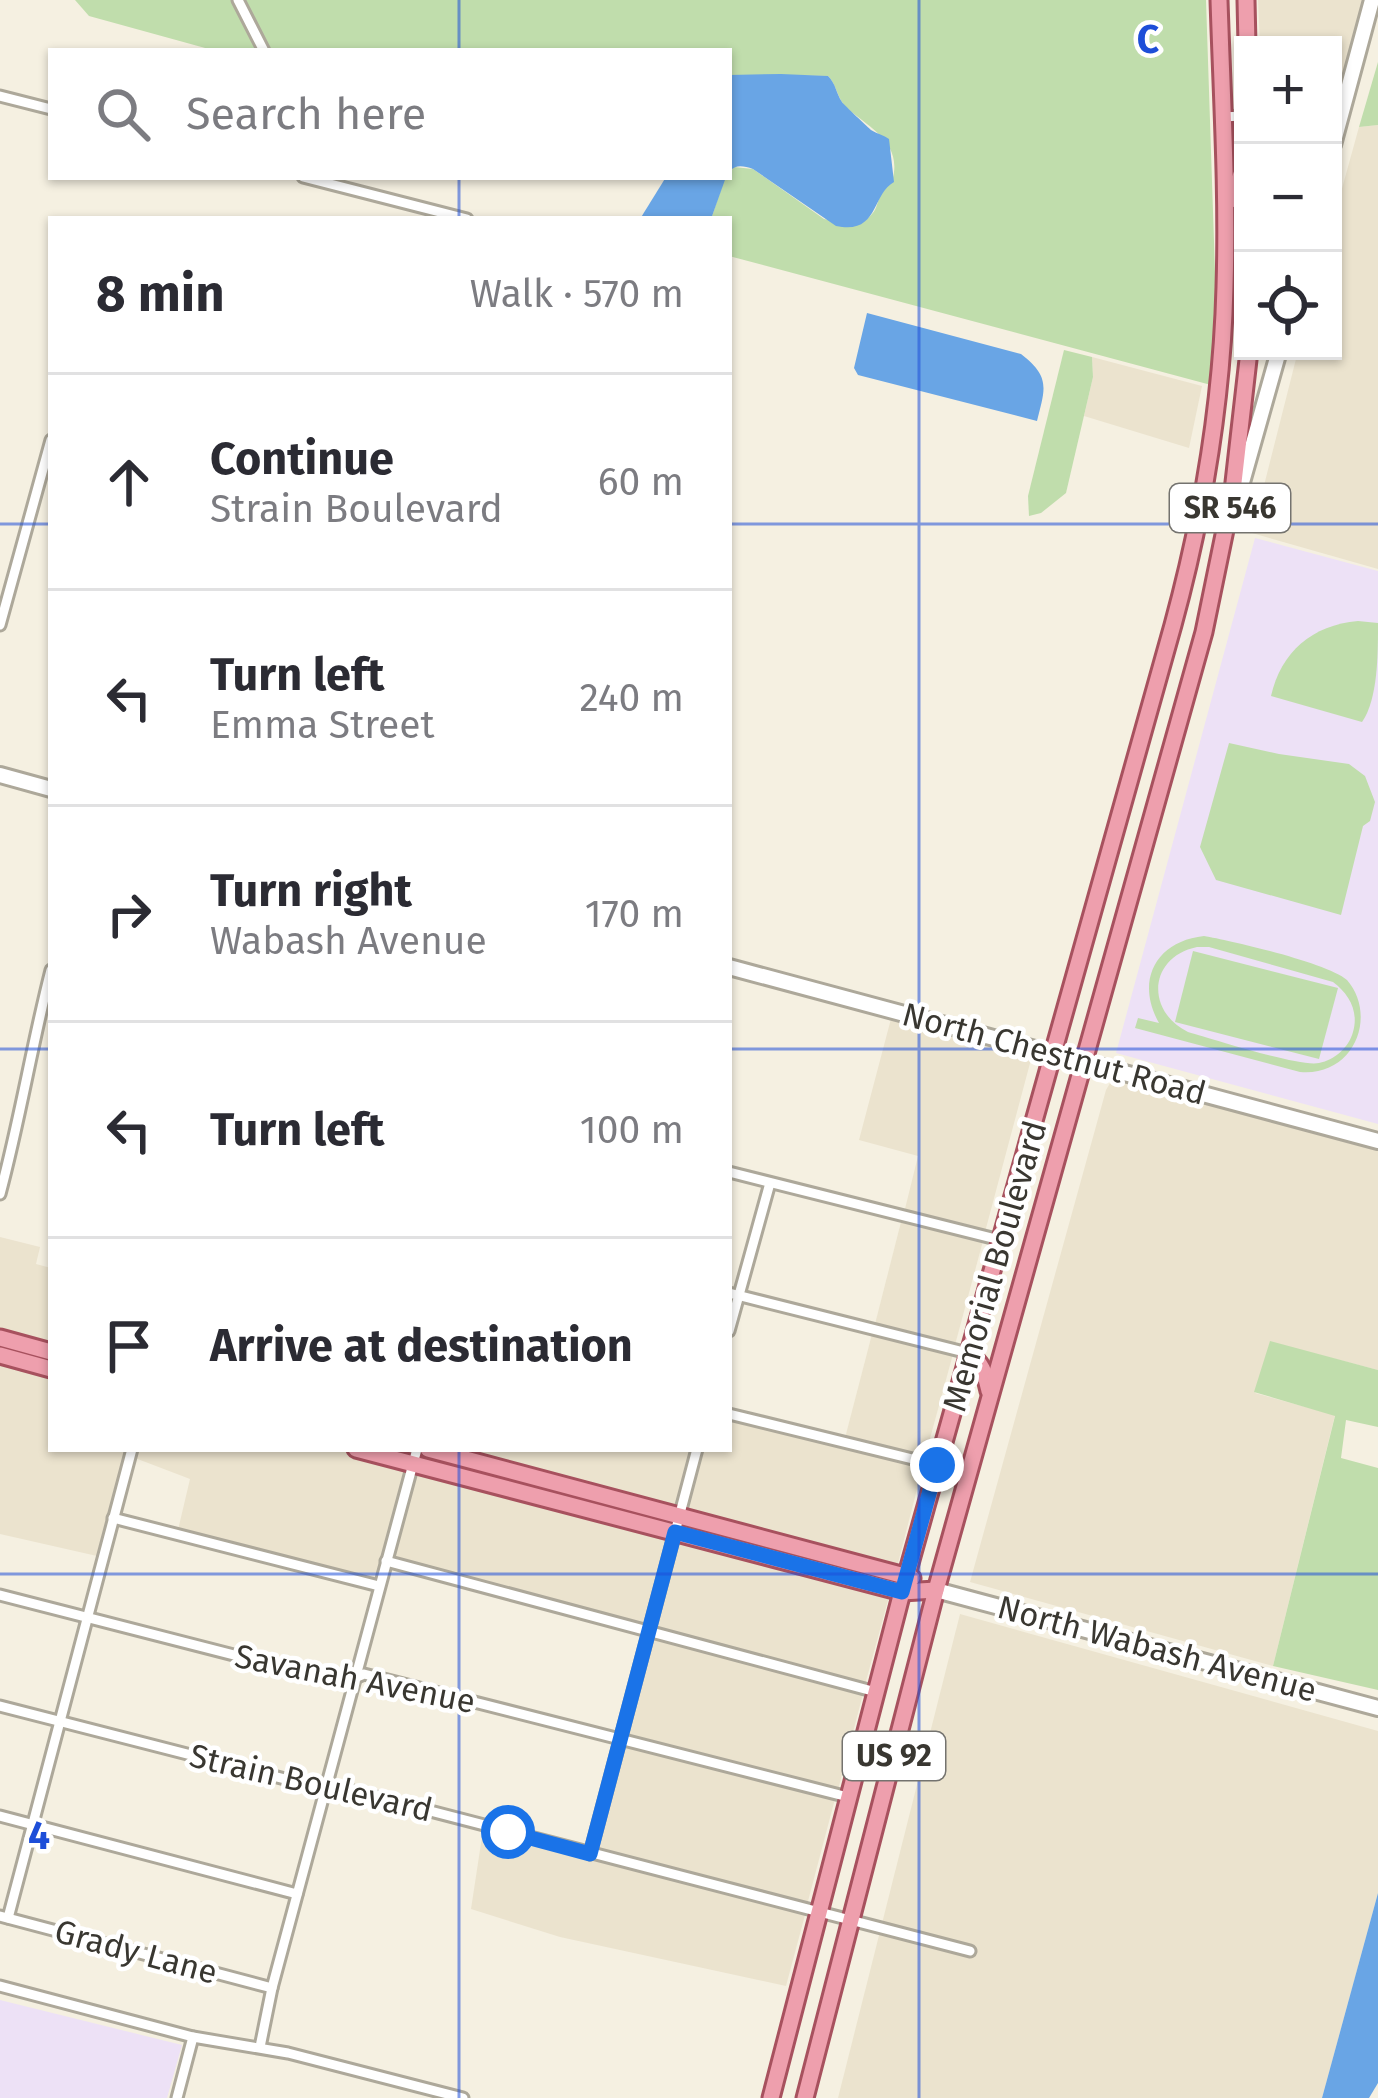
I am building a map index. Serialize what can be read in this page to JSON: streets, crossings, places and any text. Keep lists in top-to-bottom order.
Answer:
{
  "streets": {
    "main road": ["SR 546", "Memorial Boulevard", "US 92"],
    "street": [
      "North Chestnut Road",
      "North Wabash Avenue",
      "Savanah Avenue",
      "Strain Boulevard",
      "Grady Lane"
    ]
  },
  "crossings": [
    ["SR 546", "Memorial Boulevard"],
    ["North Chestnut Road", "Memorial Boulevard"],
    ["Memorial Boulevard", "North Wabash Avenue"],
    ["Memorial Boulevard", "US 92"],
    ["Memorial Boulevard", "Strain Boulevard"],
    ["Savanah Avenue", "US 92"],
    ["US 92", "Strain Boulevard"]
  ],
  "page": {
    "map_buttons": ["+", "−"],
    "search": "Search here",
    "heading": ["8 min", "Walk · 570 m"],
    "list": [
      ["Continue", "Strain Boulevard", "60 m"],
      ["Turn left", "Emma Street", "240 m"],
      ["Turn right", "Wabash Avenue", "170 m"],
      ["Turn left", "100 m"],
      "Arrive at destination"
    ]
  },
  "grid": {
    "columns": ["C"],
    "rows": ["4"]
  }
}
